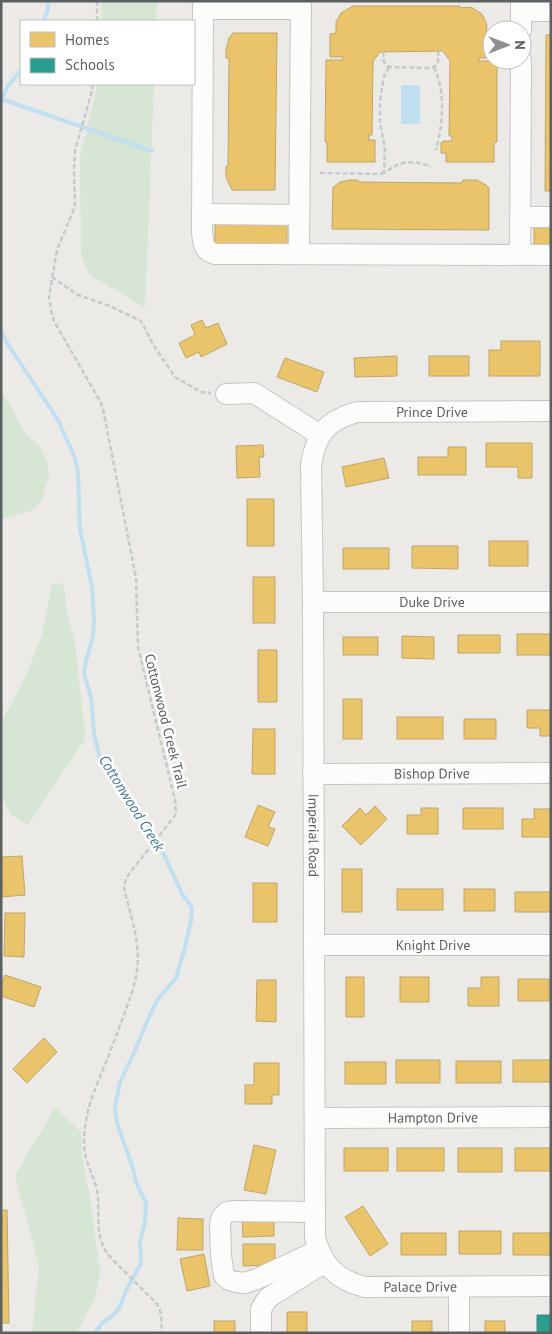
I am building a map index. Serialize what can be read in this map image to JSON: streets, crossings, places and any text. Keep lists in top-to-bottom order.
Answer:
{
  "streets": {
    "street": [
      "Prince Drive",
      "Duke Drive",
      "Bishop Drive",
      "Imperial Road",
      "Knight Drive",
      "Hampton Drive",
      "Palace Drive"
    ],
    "path": ["Cottonwood Creek Trail"]
  },
  "crossings": [
    ["Prince Drive", "Imperial Road"],
    ["Duke Drive", "Imperial Road"],
    ["Bishop Drive", "Imperial Road"],
    ["Imperial Road", "Knight Drive"],
    ["Imperial Road", "Hampton Drive"],
    ["Imperial Road", "Palace Drive"]
  ],
  "water": ["Cottonwood Creek"],
  "legend": ["Homes", "Schools"],
  "north": "right"
}
